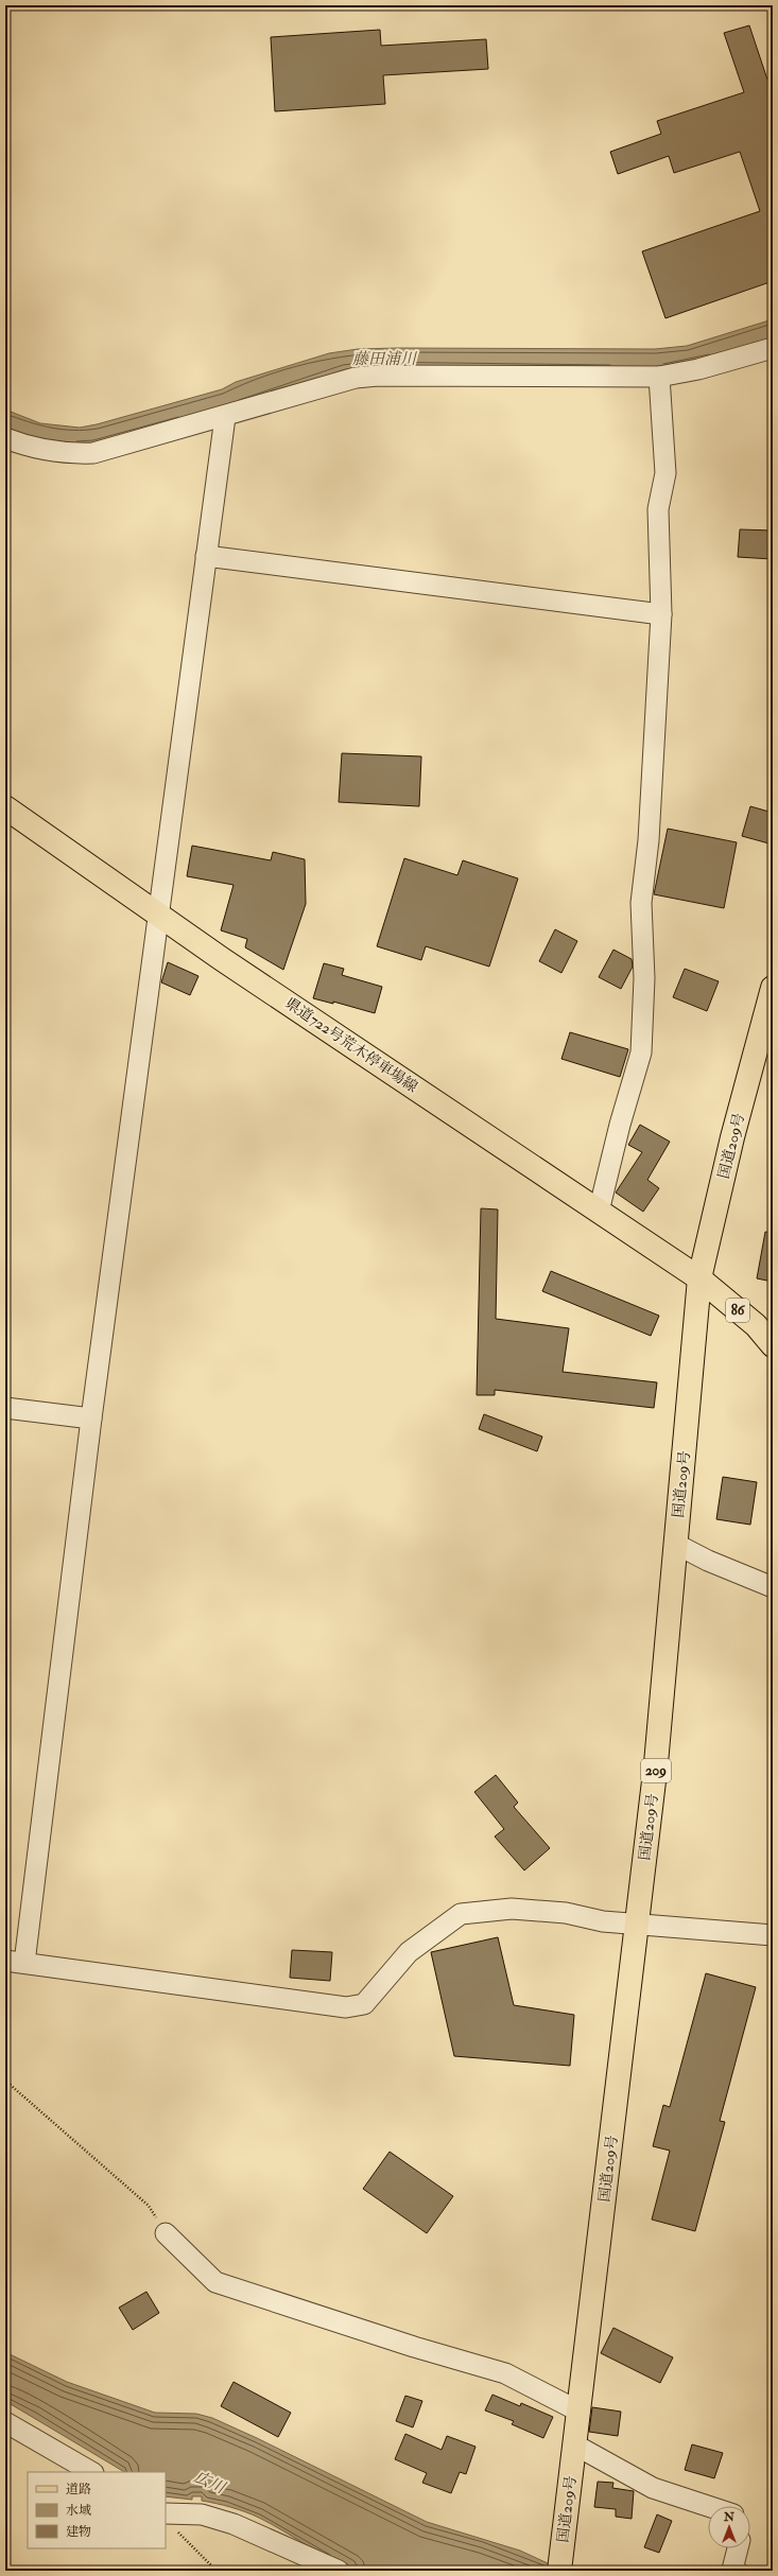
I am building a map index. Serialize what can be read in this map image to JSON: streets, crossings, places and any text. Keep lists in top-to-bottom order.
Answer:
{
  "streets": {
    "main road": [
      "県道722号荒木停車場線",
      "国道209号",
      "86",
      "209"
    ]
  },
  "crossings": [
    ["県道722号荒木停車場線", "国道209号"],
    ["県道722号荒木停車場線", "86"],
    ["国道209号", "86"]
  ],
  "water": ["藤田浦川", "広川"],
  "legend": ["道路", "水域", "建物"],
  "north": "top"
}
